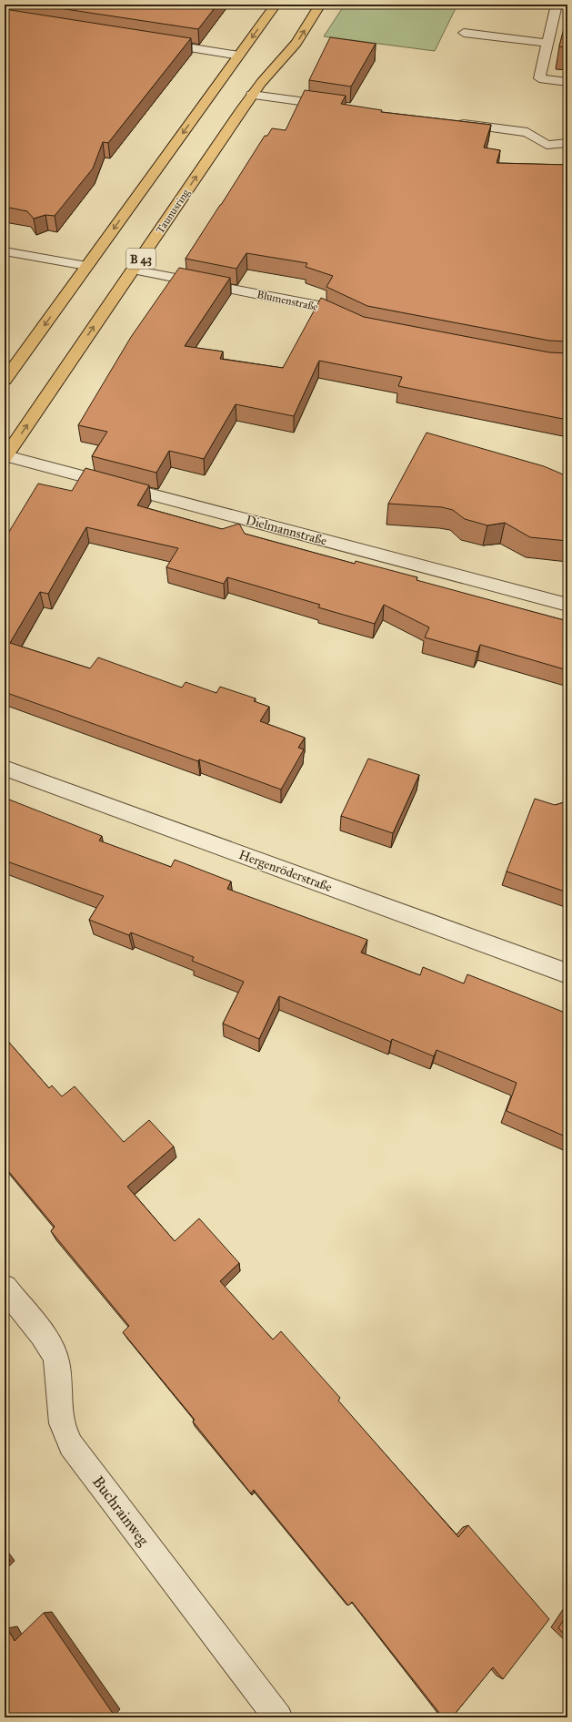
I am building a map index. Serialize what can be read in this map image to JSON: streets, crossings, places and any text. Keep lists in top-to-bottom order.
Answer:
{
  "streets": {
    "main road": ["Taunusring", "B 43"],
    "street": [
      "Blumenstraße",
      "Dielmannstraße",
      "Hergenröderstraße",
      "Buchrainweg"
    ]
  },
  "crossings": [
    ["Taunusring", "Blumenstraße"],
    ["Taunusring", "Dielmannstraße"]
  ]
}
